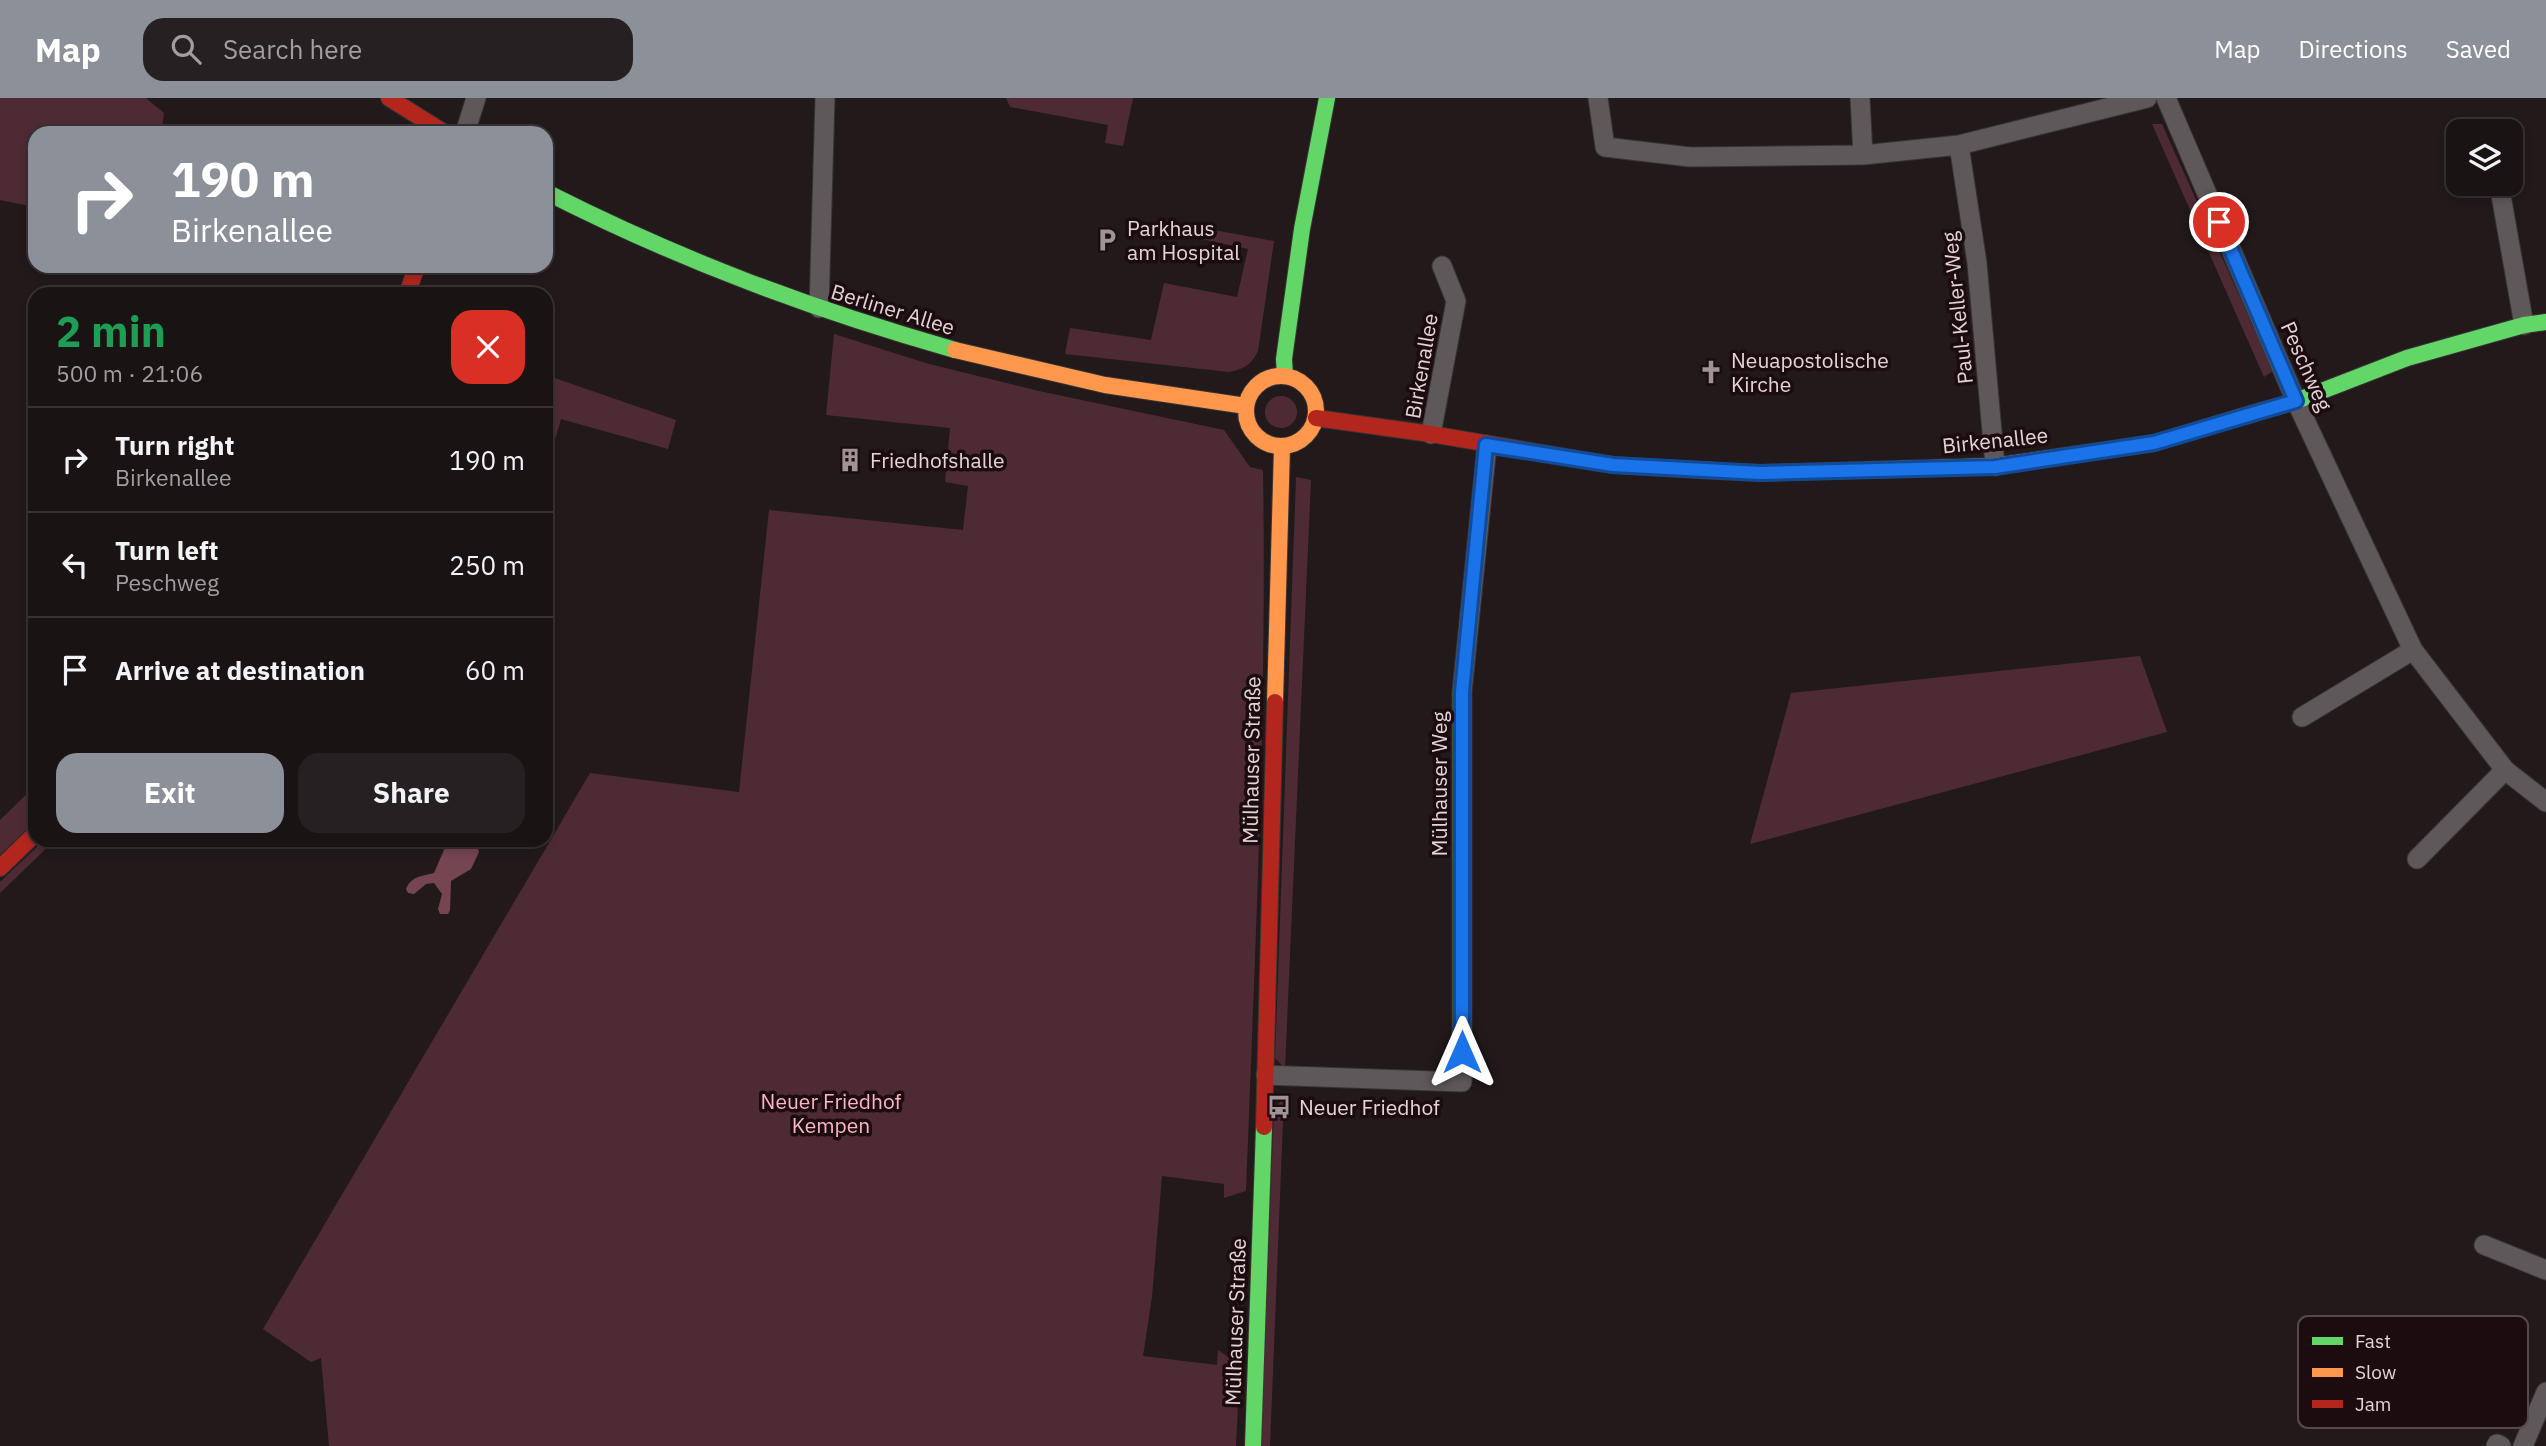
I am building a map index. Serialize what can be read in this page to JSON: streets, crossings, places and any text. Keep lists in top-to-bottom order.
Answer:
{
  "streets": {
    "street": [
      "Paul-Keller-Weg",
      "Berliner Allee",
      "Birkenallee",
      "Peschweg",
      "Mülhauser Straße",
      "Mülhauser Weg"
    ]
  },
  "crossings": [
    ["Paul-Keller-Weg", "Birkenallee"],
    ["Berliner Allee", "Birkenallee"],
    ["Berliner Allee", "Mülhauser Straße"],
    ["Birkenallee", "Peschweg"],
    ["Birkenallee", "Mülhauser Straße"],
    ["Birkenallee", "Mülhauser Weg"],
    ["Mülhauser Straße", "Mülhauser Weg"]
  ],
  "parks": ["Neuer Friedhof Kempen"],
  "places": {
    "parking": ["Parkhaus am Hospital"],
    "church": ["Neuapostolische Kirche"],
    "building": ["Friedhofshalle"],
    "bus stop": ["Neuer Friedhof"]
  },
  "legend": ["Fast", "Slow", "Jam"],
  "page": {
    "header": "Map",
    "search": "Search here",
    "nav": ["Map", "Directions", "Saved"],
    "turn": ["190 m", "Birkenallee"],
    "heading": ["2 min", "500 m · 21:06"],
    "list": [
      {
        "name": "Turn right",
        "note": "Birkenallee",
        "value": "190 m"
      },
      {
        "name": "Turn left",
        "note": "Peschweg",
        "value": "250 m"
      },
      {
        "name": "Arrive at destination",
        "value": "60 m"
      }
    ],
    "buttons": ["Exit", "Share"]
  }
}
